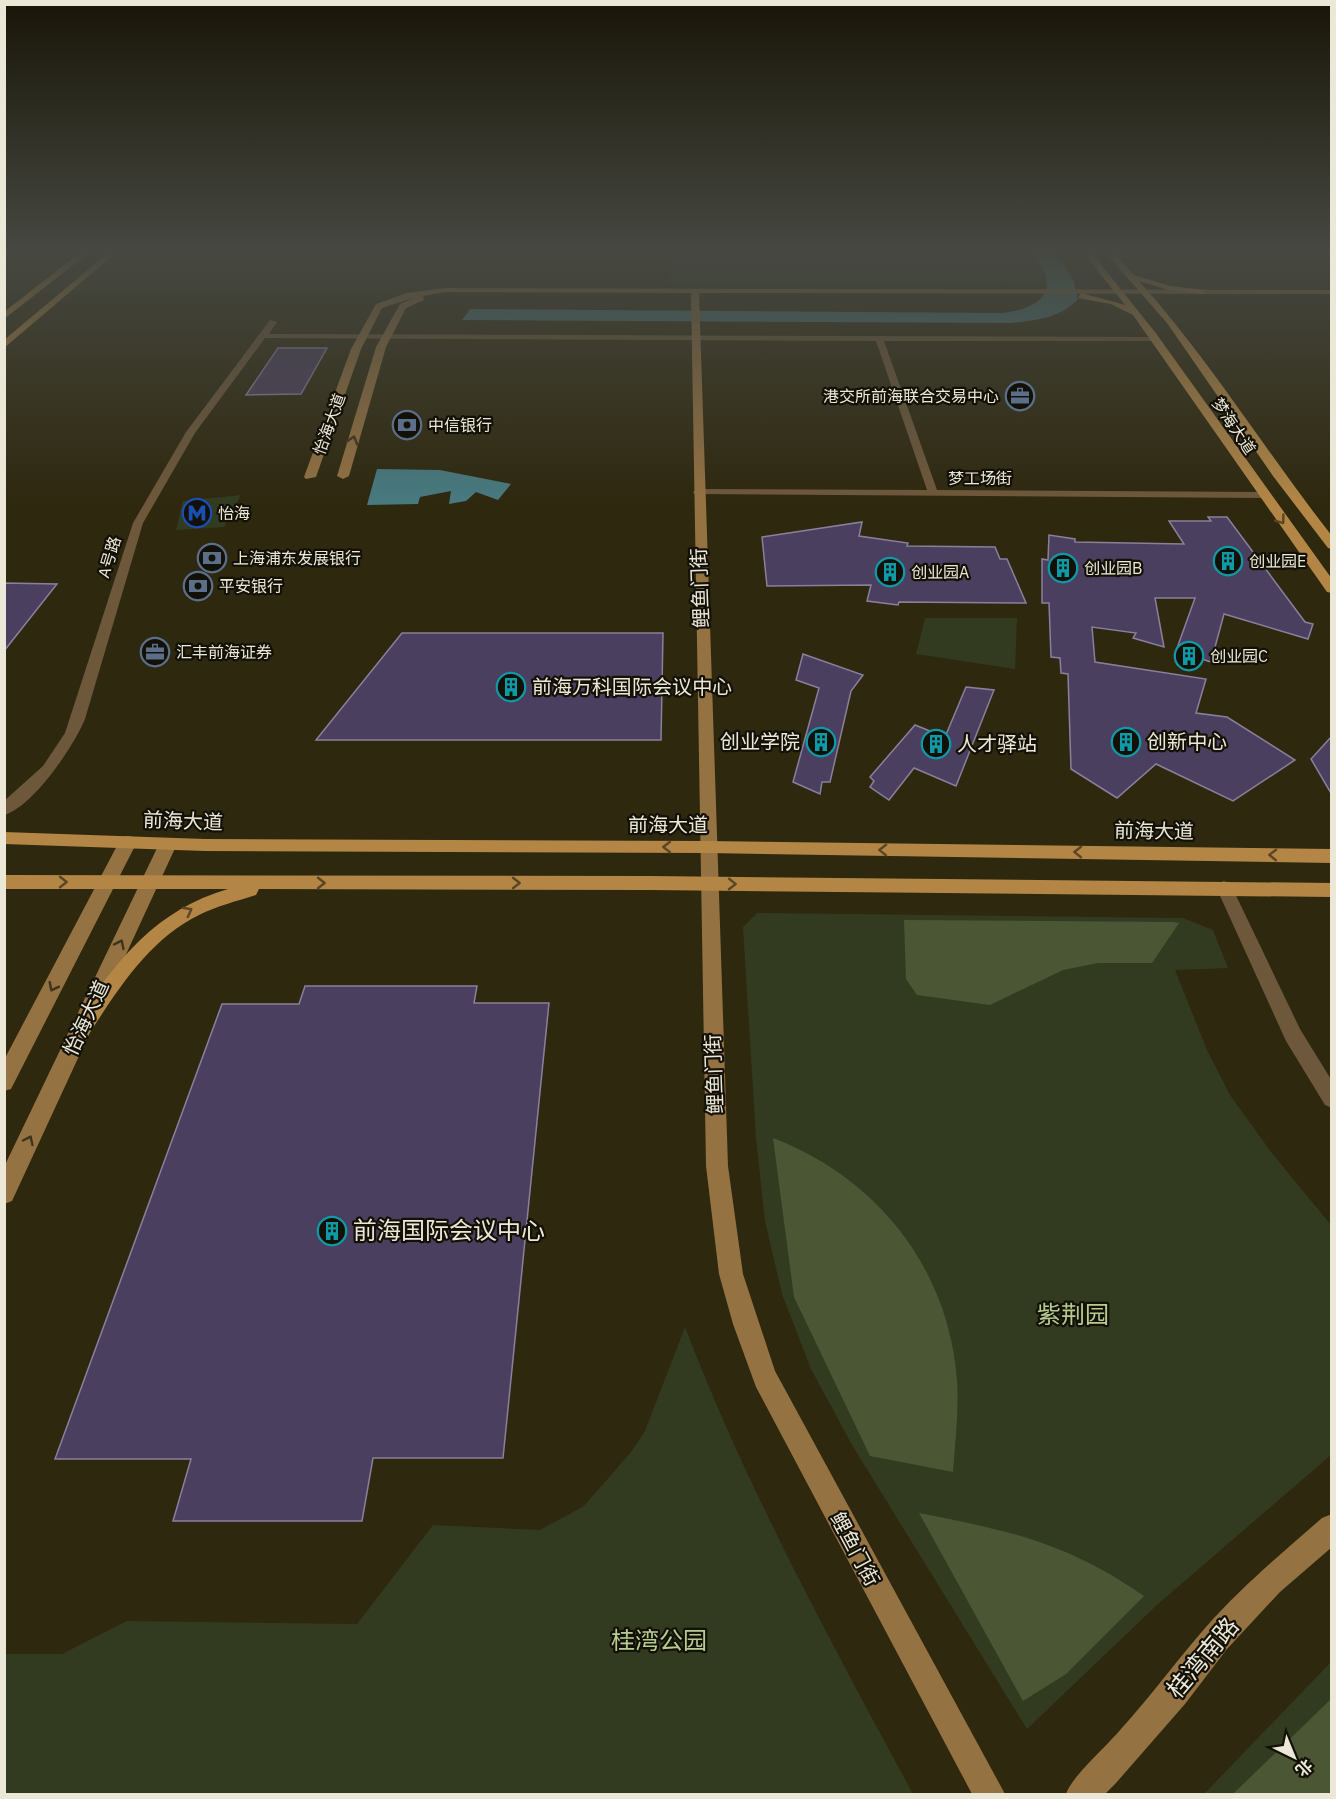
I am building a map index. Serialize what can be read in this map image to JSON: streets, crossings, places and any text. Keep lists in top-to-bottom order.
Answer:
{
  "streets": {
    "main road": ["梦海大道", "前海大道"],
    "street": [
      "怡海大道",
      "梦工场街",
      "A号路",
      "鲤鱼门街",
      "桂湾南路"
    ]
  },
  "crossings": [
    ["怡海大道", "前海大道"],
    ["梦海大道", "梦工场街"],
    ["梦工场街", "鲤鱼门街"],
    ["鲤鱼门街", "前海大道"]
  ],
  "parks": ["紫荆园", "桂湾公园"],
  "places": {
    "office": ["港交所前海联合交易中心", "汇丰前海证券"],
    "bank": ["中信银行", "上海浦东发展银行", "平安银行"],
    "metro station": ["怡海"],
    "building": [
      "创业园E",
      "创业园B",
      "创业园A",
      "创业园C",
      "前海万科国际会议中心",
      "创业学院",
      "创新中心",
      "人才驿站",
      "前海国际会议中心"
    ]
  },
  "north": "bottom right"
}
